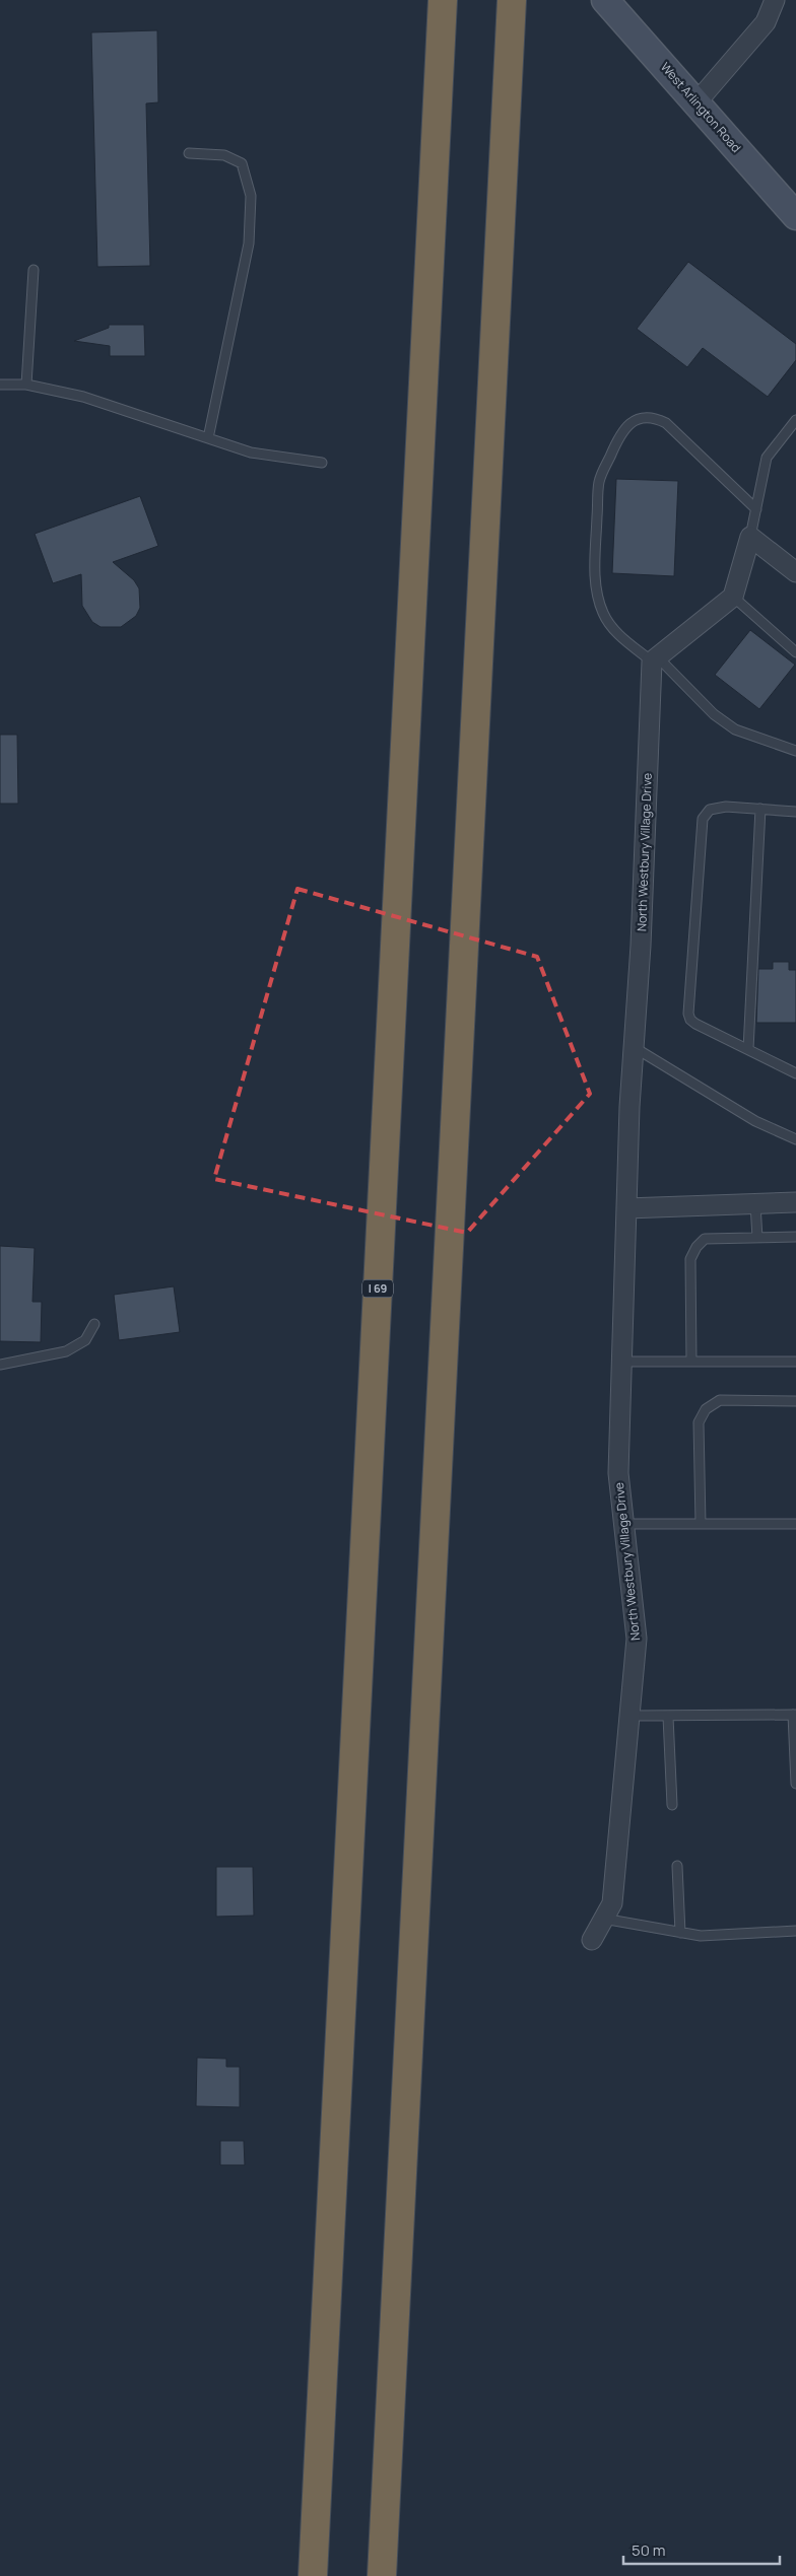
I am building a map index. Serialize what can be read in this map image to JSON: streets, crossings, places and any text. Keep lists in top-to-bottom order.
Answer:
{
  "streets": {
    "highway": ["I 69"],
    "street": ["West Arlington Road", "North Westbury Village Drive"]
  },
  "scale_bar": "50 m"
}
